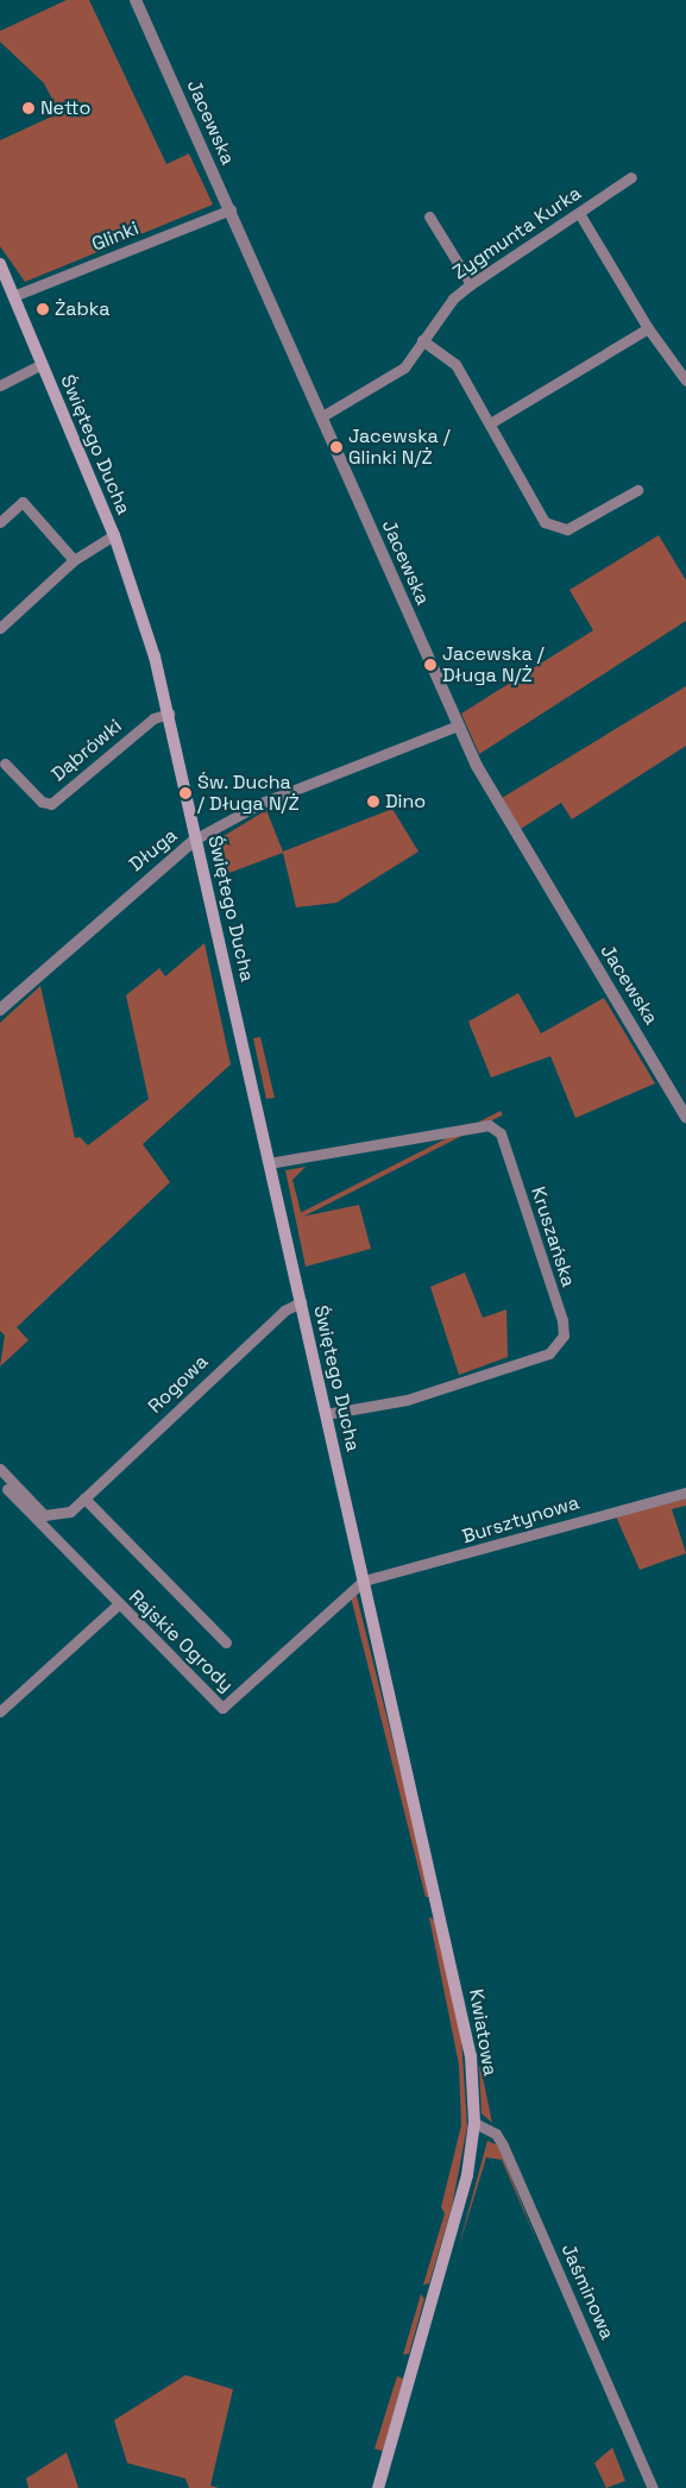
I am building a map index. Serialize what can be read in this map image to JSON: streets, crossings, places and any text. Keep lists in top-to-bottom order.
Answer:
{
  "streets": {
    "main road": ["Świętego Ducha", "Kwiatowa"],
    "street": [
      "Jacewska",
      "Zygmunta Kurka",
      "Glinki",
      "Dąbrówki",
      "Długa",
      "Kruszańska",
      "Rogowa",
      "Bursztynowa",
      "Rajskie Ogrody",
      "Jaśminowa"
    ]
  },
  "crossings": [
    ["Jacewska", "Zygmunta Kurka"],
    ["Jacewska", "Glinki"],
    ["Jacewska", "Długa"],
    ["Glinki", "Świętego Ducha"],
    ["Świętego Ducha", "Dąbrówki"],
    ["Świętego Ducha", "Długa"],
    ["Świętego Ducha", "Kruszańska"],
    ["Świętego Ducha", "Rogowa"],
    ["Świętego Ducha", "Bursztynowa"],
    ["Świętego Ducha", "Rajskie Ogrody"],
    ["Świętego Ducha", "Kwiatowa"],
    ["Bursztynowa", "Rajskie Ogrody"],
    ["Bursztynowa", "Kwiatowa"],
    ["Rajskie Ogrody", "Kwiatowa"],
    ["Kwiatowa", "Jaśminowa"]
  ],
  "places": [
    "Netto",
    "Żabka",
    "Jacewska / Glinki N/Ż",
    "Jacewska / Długa N/Ż",
    "Św. Ducha / Długa N/Ż",
    "Dino"
  ]
}
